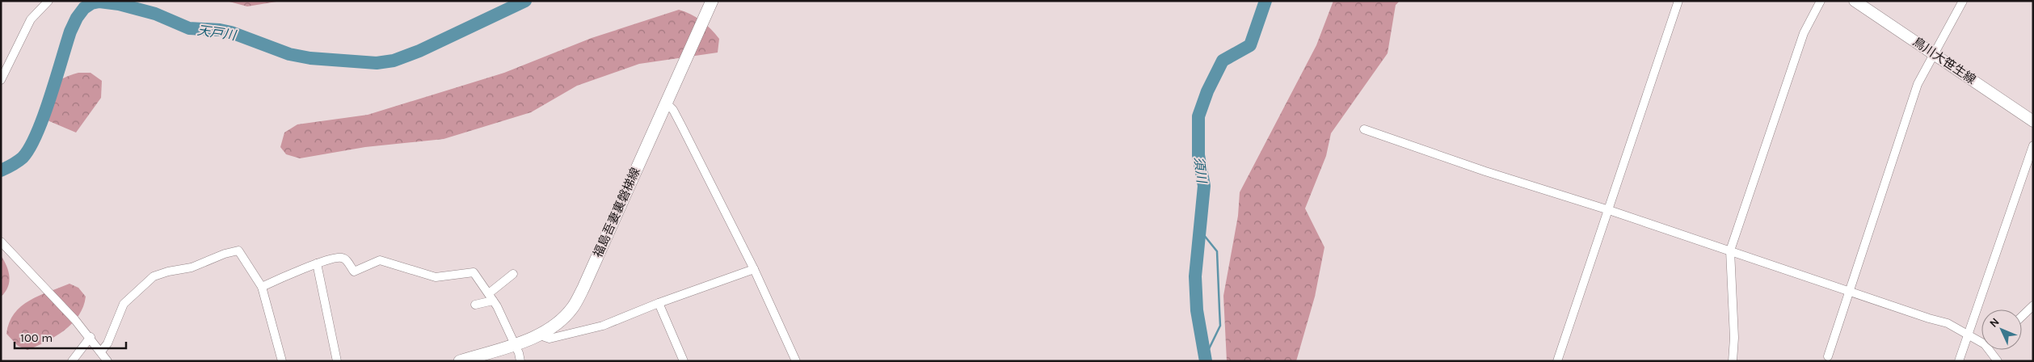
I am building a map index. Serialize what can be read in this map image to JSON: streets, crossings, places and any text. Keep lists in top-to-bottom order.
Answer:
{
  "streets": {
    "main road": ["福島吾妻裏磐梯線"],
    "street": ["鳥川大笹生線"]
  },
  "water": ["天戸川", "須川"],
  "scale_bar": "100 m",
  "north": "top left"
}
